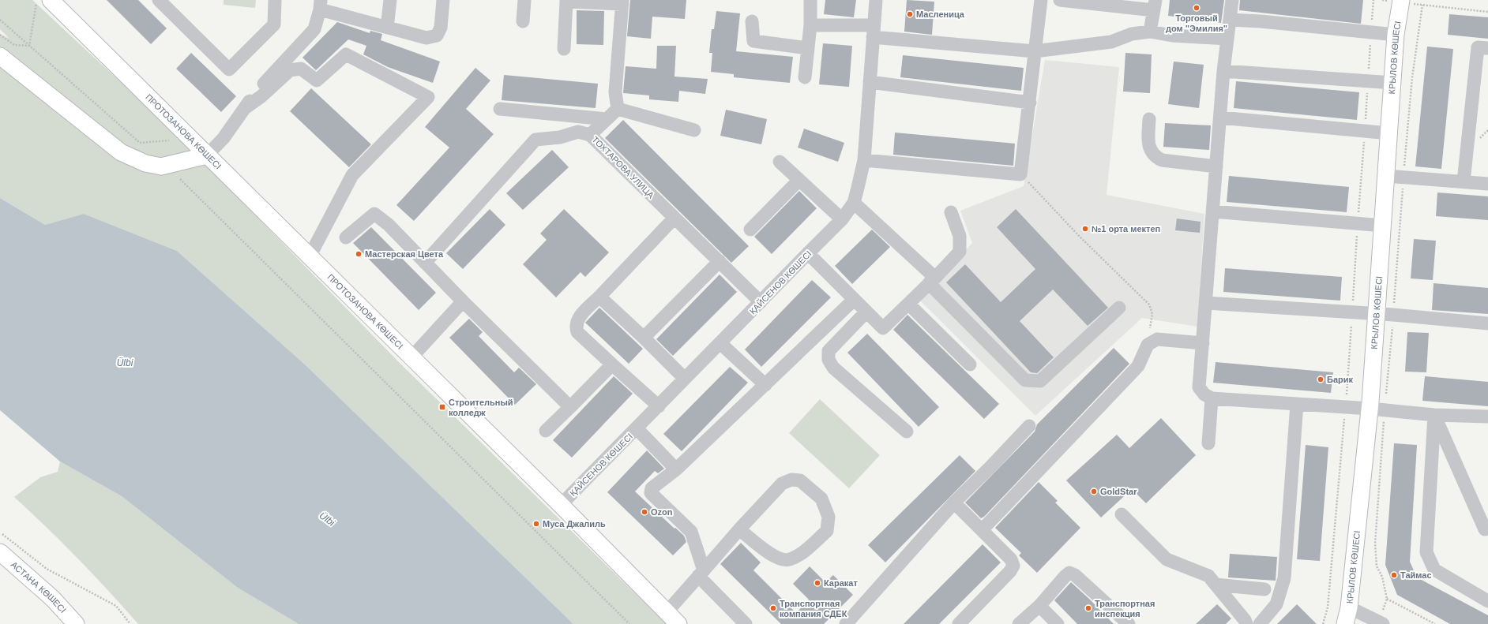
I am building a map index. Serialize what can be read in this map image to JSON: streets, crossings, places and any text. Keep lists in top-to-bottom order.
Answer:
{
  "streets": {
    "main road": ["КРЫЛОВ КӨШЕСІ", "ПРОТОЗАНОВА КӨШЕСІ", "АСТАНА КӨШЕСІ"],
    "street": ["ТОХТАРОВА УЛИЦА", "ҚАЙСЕНОВ КӨШЕСІ"]
  },
  "crossings": [
    ["ПРОТОЗАНОВА КӨШЕСІ", "ҚАЙСЕНОВ КӨШЕСІ"],
    ["ТОХТАРОВА УЛИЦА", "ҚАЙСЕНОВ КӨШЕСІ"]
  ],
  "water": ["Ülbi"],
  "places": {
    "other": [
      "Торговый дом \"Эмилия\"",
      "Масленица",
      "№1 орта мектеп",
      "Мастерская Цвета",
      "Барик",
      "GoldStar",
      "Ozon",
      "Муса Джалиль",
      "Таймас",
      "Каракат",
      "Транспортная компания СДЕК",
      "Транспортная инспекция"
    ],
    "transit": ["Строительный колледж"]
  }
}
